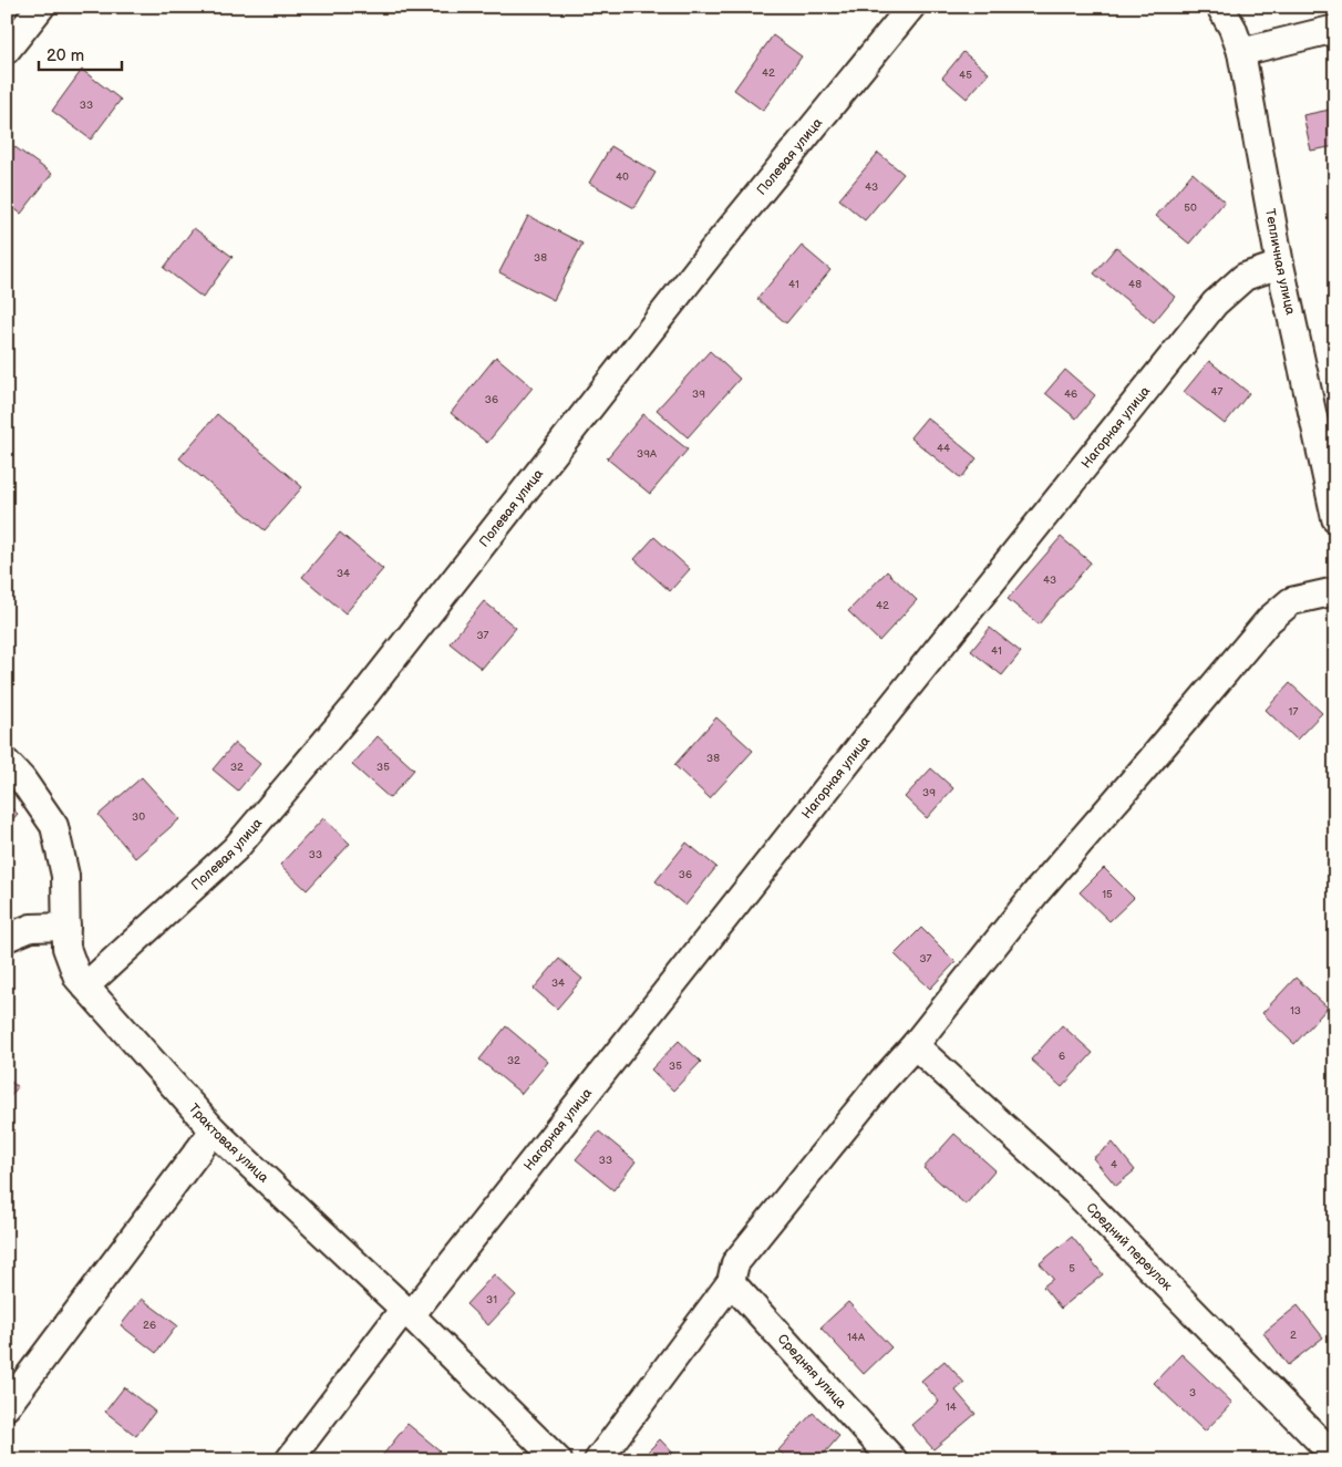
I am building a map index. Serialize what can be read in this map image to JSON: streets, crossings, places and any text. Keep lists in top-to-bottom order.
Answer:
{
  "streets": {
    "street": [
      "Полевая улица",
      "Тепличная улица",
      "Нагорная улица",
      "Трактовая улица",
      "Средний переулок",
      "Средняя улица"
    ]
  },
  "crossings": [
    ["Полевая улица", "Трактовая улица"],
    ["Тепличная улица", "Нагорная улица"],
    ["Нагорная улица", "Трактовая улица"]
  ],
  "house_numbers": [
    "42",
    "45",
    "33",
    "40",
    "43",
    "50",
    "38",
    "41",
    "48",
    "47",
    "39",
    "46",
    "36",
    "44",
    "39А",
    "34",
    "43",
    "42",
    "37",
    "41",
    "17",
    "38",
    "32",
    "35",
    "39",
    "30",
    "33",
    "36",
    "15",
    "37",
    "34",
    "13",
    "6",
    "32",
    "35",
    "33",
    "4",
    "5",
    "31",
    "26",
    "2",
    "14А",
    "3",
    "14"
  ],
  "scale_bar": "20 m"
}
